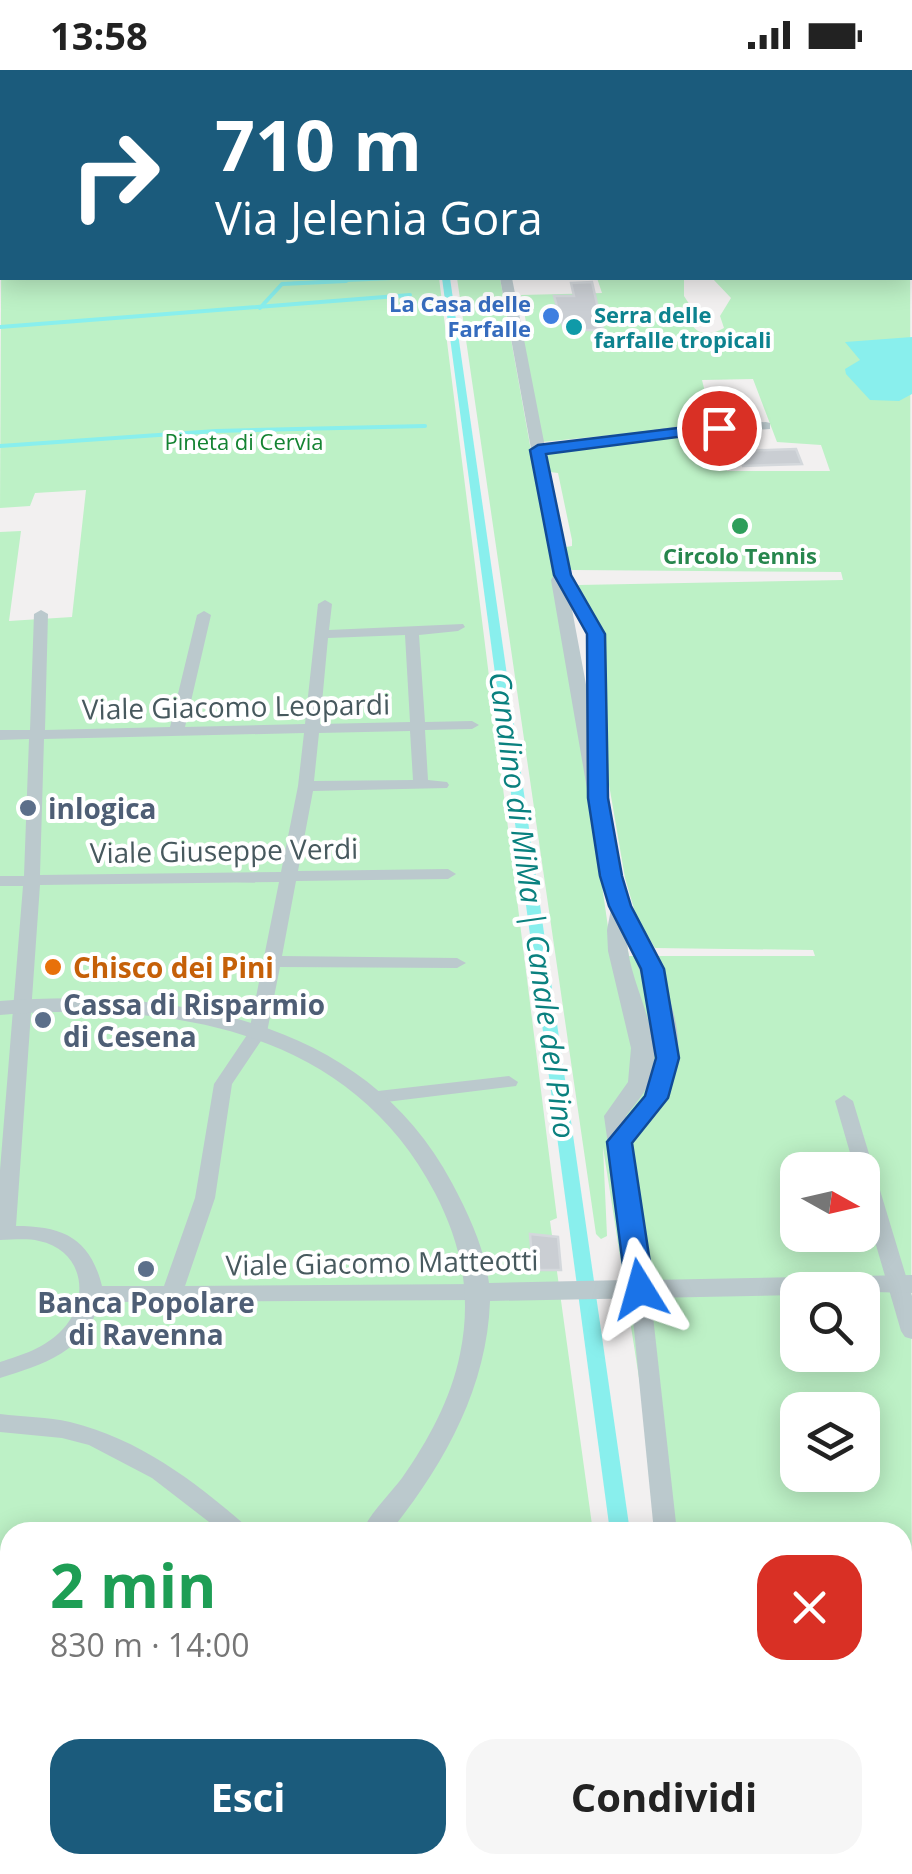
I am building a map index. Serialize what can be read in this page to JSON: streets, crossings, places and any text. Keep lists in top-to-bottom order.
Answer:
{
  "streets": {
    "street": ["Viale Giacomo Leopardi", "Viale Giuseppe Verdi", "Viale Giacomo Matteotti"]
  },
  "water": ["Canalino di MiMa | Canale del Pino"],
  "parks": ["Pineta di Cervia"],
  "places": [
    "La Casa delle Farfalle",
    "Serra delle farfalle tropicali",
    "Circolo Tennis",
    "inlogica",
    "Chisco dei Pini",
    "Cassa di Risparmio di Cesena",
    "Banca Popolare di Ravenna"
  ],
  "north": "right",
  "page": {
    "status": "13:58",
    "turn": ["710 m", "Via Jelenia Gora"],
    "heading": ["2 min", "830 m · 14:00"],
    "buttons": ["Esci", "Condividi"]
  }
}
